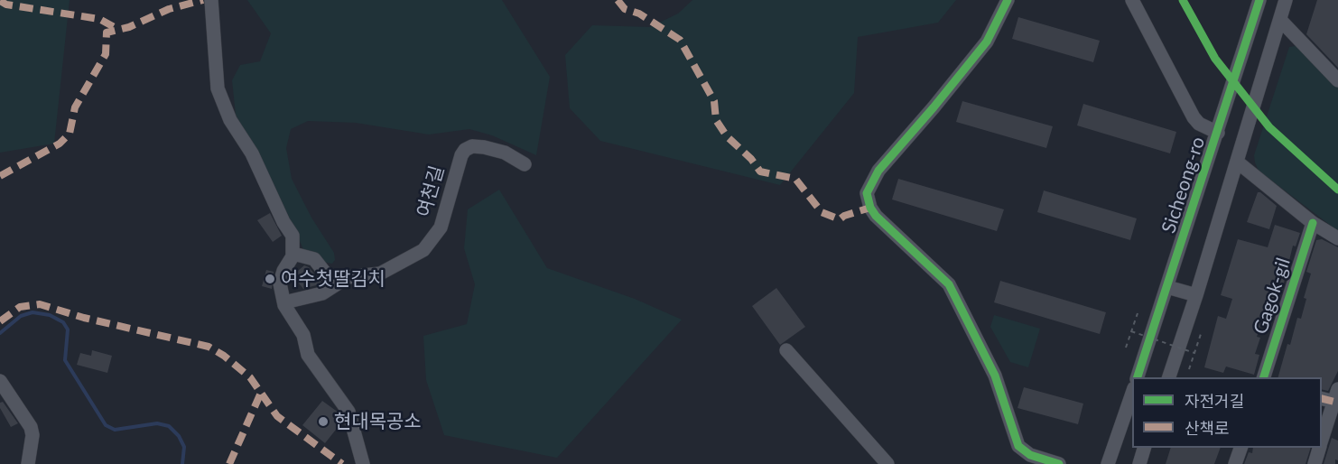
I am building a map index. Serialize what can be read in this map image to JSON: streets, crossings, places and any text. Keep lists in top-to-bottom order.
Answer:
{
  "streets": {
    "street": ["Sicheong-ro", "여천길", "Gagok-gil"]
  },
  "places": ["여수첫딸김치", "현대목공소"],
  "legend": ["자전거길", "산책로"]
}
